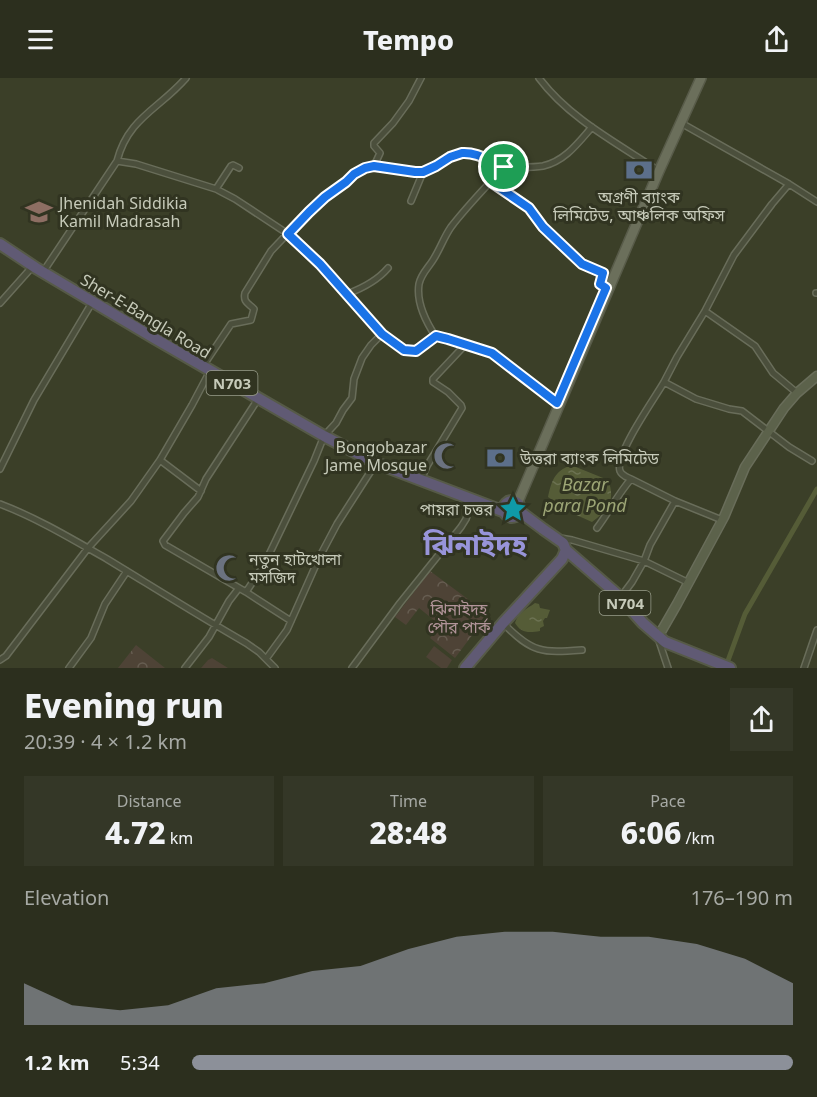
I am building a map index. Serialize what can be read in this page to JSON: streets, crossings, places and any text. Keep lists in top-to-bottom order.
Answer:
{
  "streets": {
    "highway": ["Sher-E-Bangla Road", "N703", "N704"]
  },
  "crossings": [
    ["Sher-E-Bangla Road", "N703"],
    ["N703", "N704"]
  ],
  "districts": ["ঝিনাইদহ"],
  "water": ["Bazar para Pond"],
  "parks": ["ঝিনাইদহ পৌর পার্ক"],
  "places": {
    "bank": ["অগ্রণী ব্যাংক লিমিটেড, আঞ্চলিক অফিস", "উত্তরা ব্যাংক লিমিটেড"],
    "school or university": ["Jhenidah Siddikia Kamil Madrasah"],
    "mosque": ["Bongobazar Jame Mosque", "নতুন হাটখোলা মসজিদ"],
    "place": ["পায়রা চত্তর"]
  },
  "page": {
    "header": "Tempo",
    "heading": ["Evening run", "20:39 · 4 × 1.2 km"],
    "stats": [
      ["Distance", "4.72 km"],
      ["Time", "28:48"],
      ["Pace", "6:06 /km"]
    ],
    "chart": ["Elevation", "176–190 m"],
    "list": [
      {
        "name": "1.2 km",
        "note": "5:34"
      }
    ]
  }
}
